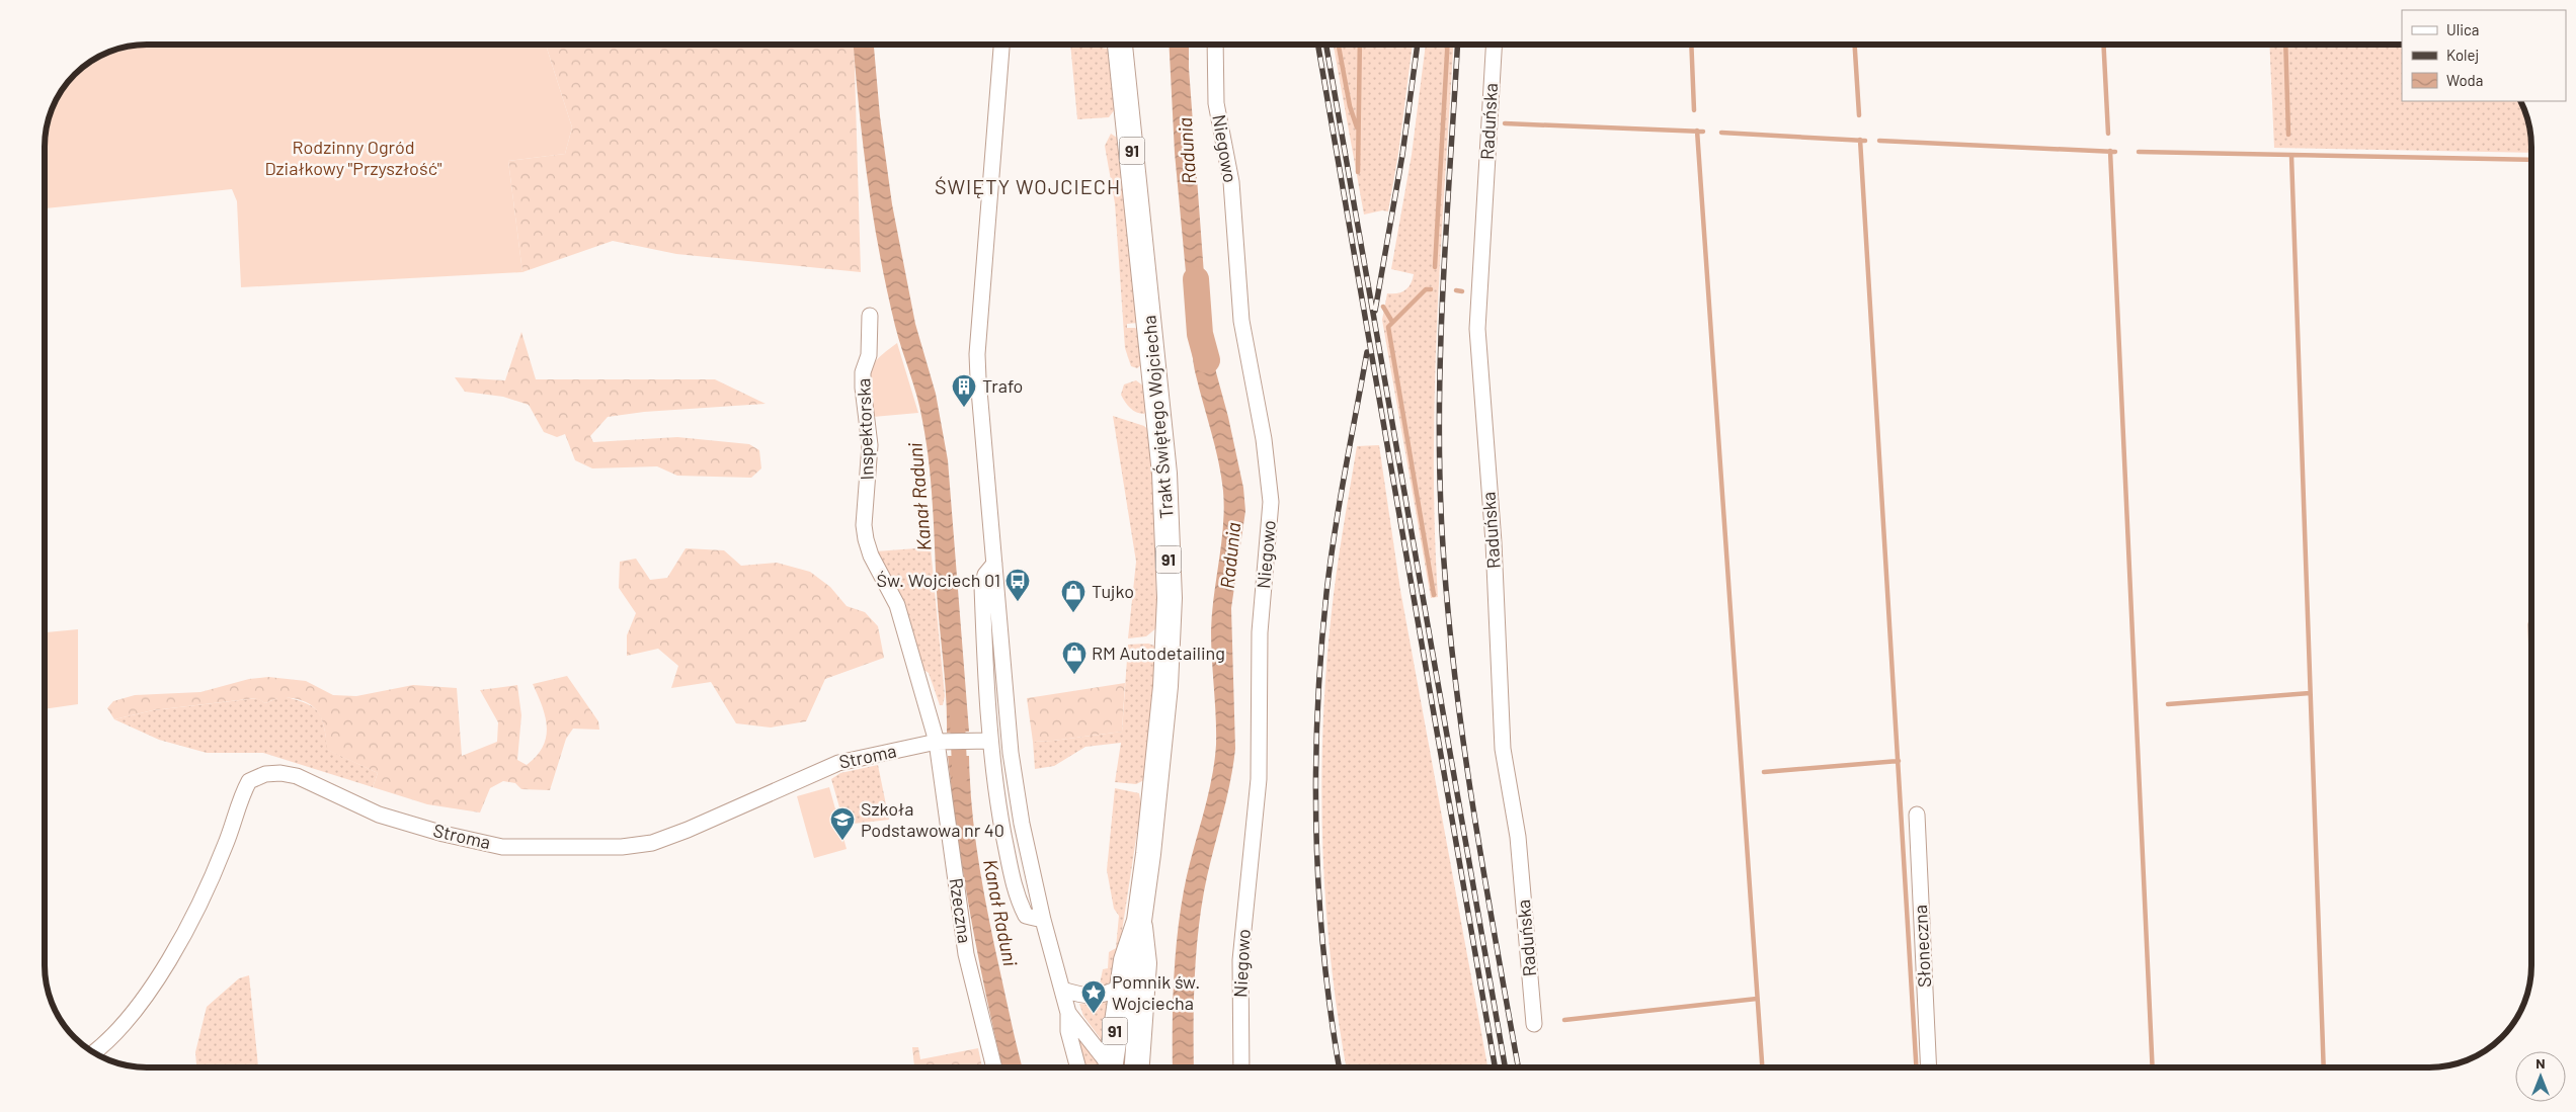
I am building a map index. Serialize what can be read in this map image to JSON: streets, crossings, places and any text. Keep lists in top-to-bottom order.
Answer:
{
  "streets": {
    "main road": ["91", "Trakt Świętego Wojciecha"],
    "street": [
      "Raduńska",
      "Niegowo",
      "Inspektorska",
      "Stroma",
      "Rzeczna",
      "Słoneczna"
    ]
  },
  "crossings": [
    ["Inspektorska", "Stroma"],
    ["Inspektorska", "Rzeczna"],
    ["Stroma", "Rzeczna"]
  ],
  "districts": ["ŚWIĘTY WOJCIECH"],
  "water": ["Radunia", "Kanał Raduni"],
  "parks": ["Rodzinny Ogród Działkowy \"Przyszłość\""],
  "places": {
    "building": ["Trafo"],
    "bus stop": ["Św. Wojciech 01"],
    "shop": ["Tujko", "RM Autodetailing"],
    "school or university": ["Szkoła Podstawowa nr 40"],
    "place": ["Pomnik św. Wojciecha"]
  },
  "legend": ["Ulica", "Kolej", "Woda"],
  "north": "top"
}
